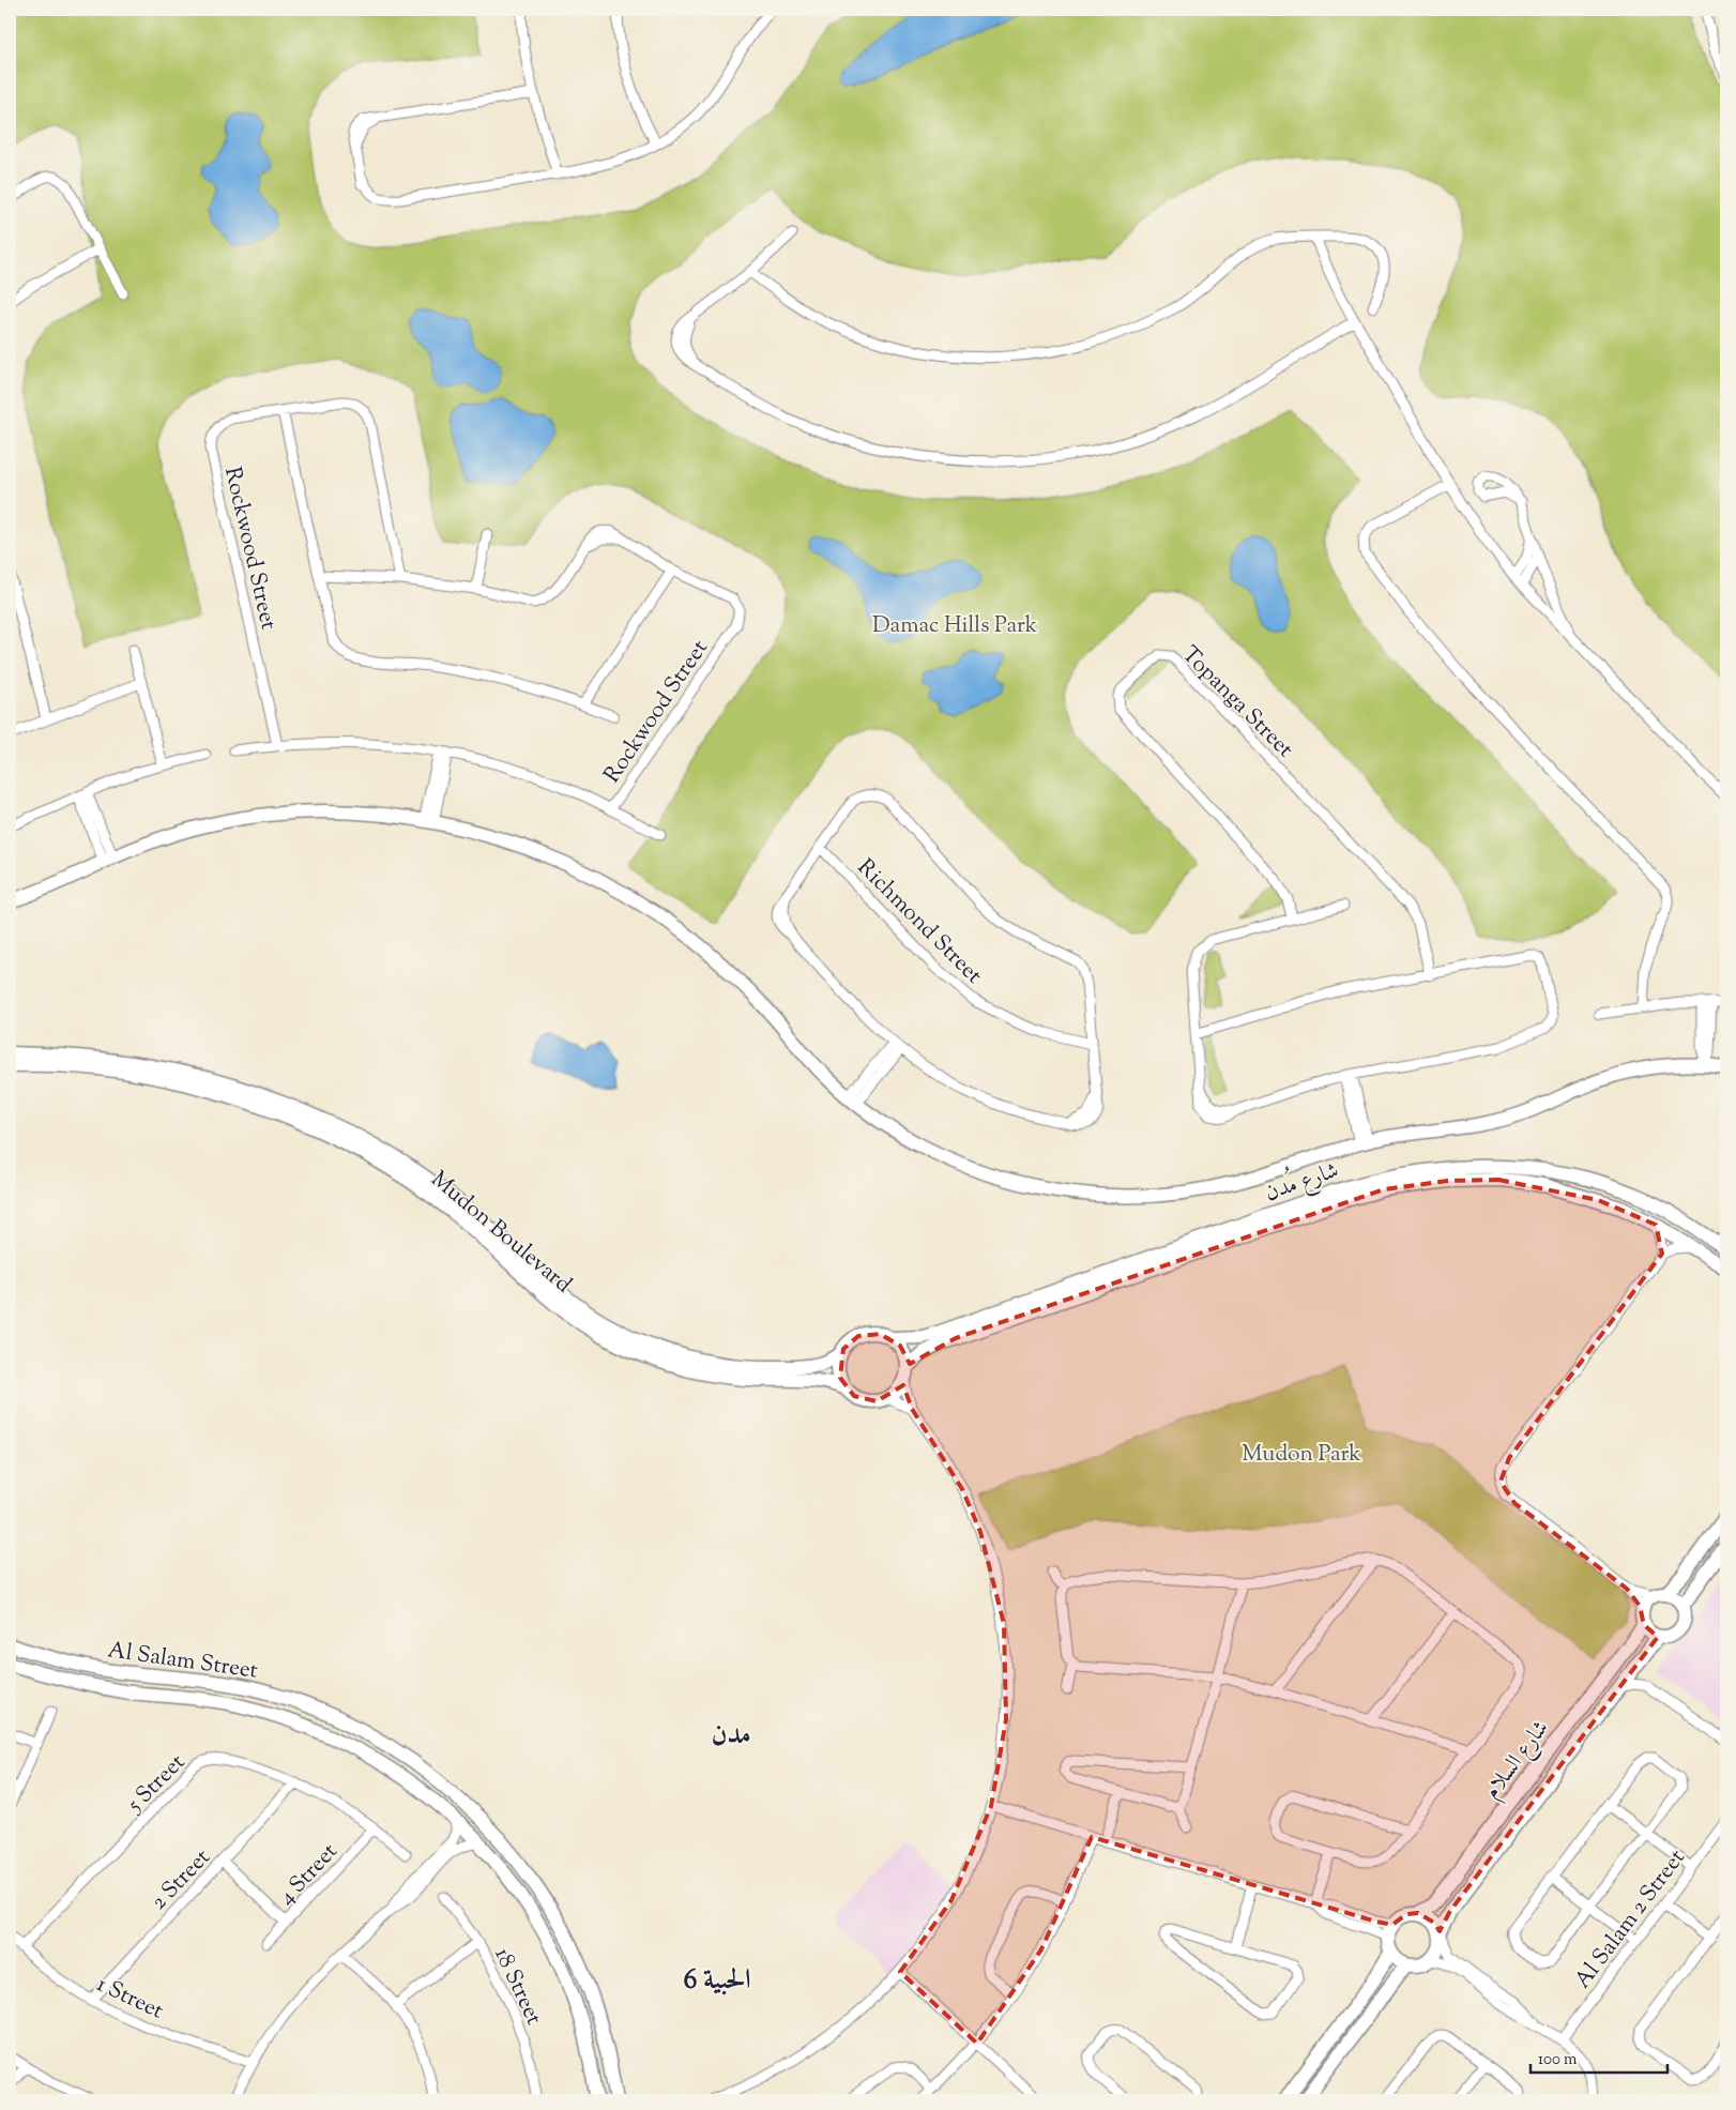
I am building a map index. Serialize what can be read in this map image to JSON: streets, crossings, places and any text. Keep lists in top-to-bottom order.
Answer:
{
  "streets": {
    "street": [
      "Rockwood Street",
      "Topanga Street",
      "Richmond Street",
      "شارع مُدن",
      "Mudon Boulevard",
      "Al Salam Street",
      "شارع السلام",
      "5 Street",
      "4 Street",
      "2 Street",
      "Al Salam 2 Street",
      "18 Street",
      "1 Street"
    ]
  },
  "crossings": [
    ["شارع مُدن", "Mudon Boulevard"],
    ["5 Street", "4 Street"],
    ["5 Street", "2 Street"],
    ["5 Street", "1 Street"],
    ["2 Street", "1 Street"]
  ],
  "districts": ["مدن", "الحبية 6"],
  "parks": ["Damac Hills Park", "Mudon Park"],
  "scale_bar": "100 m"
}
